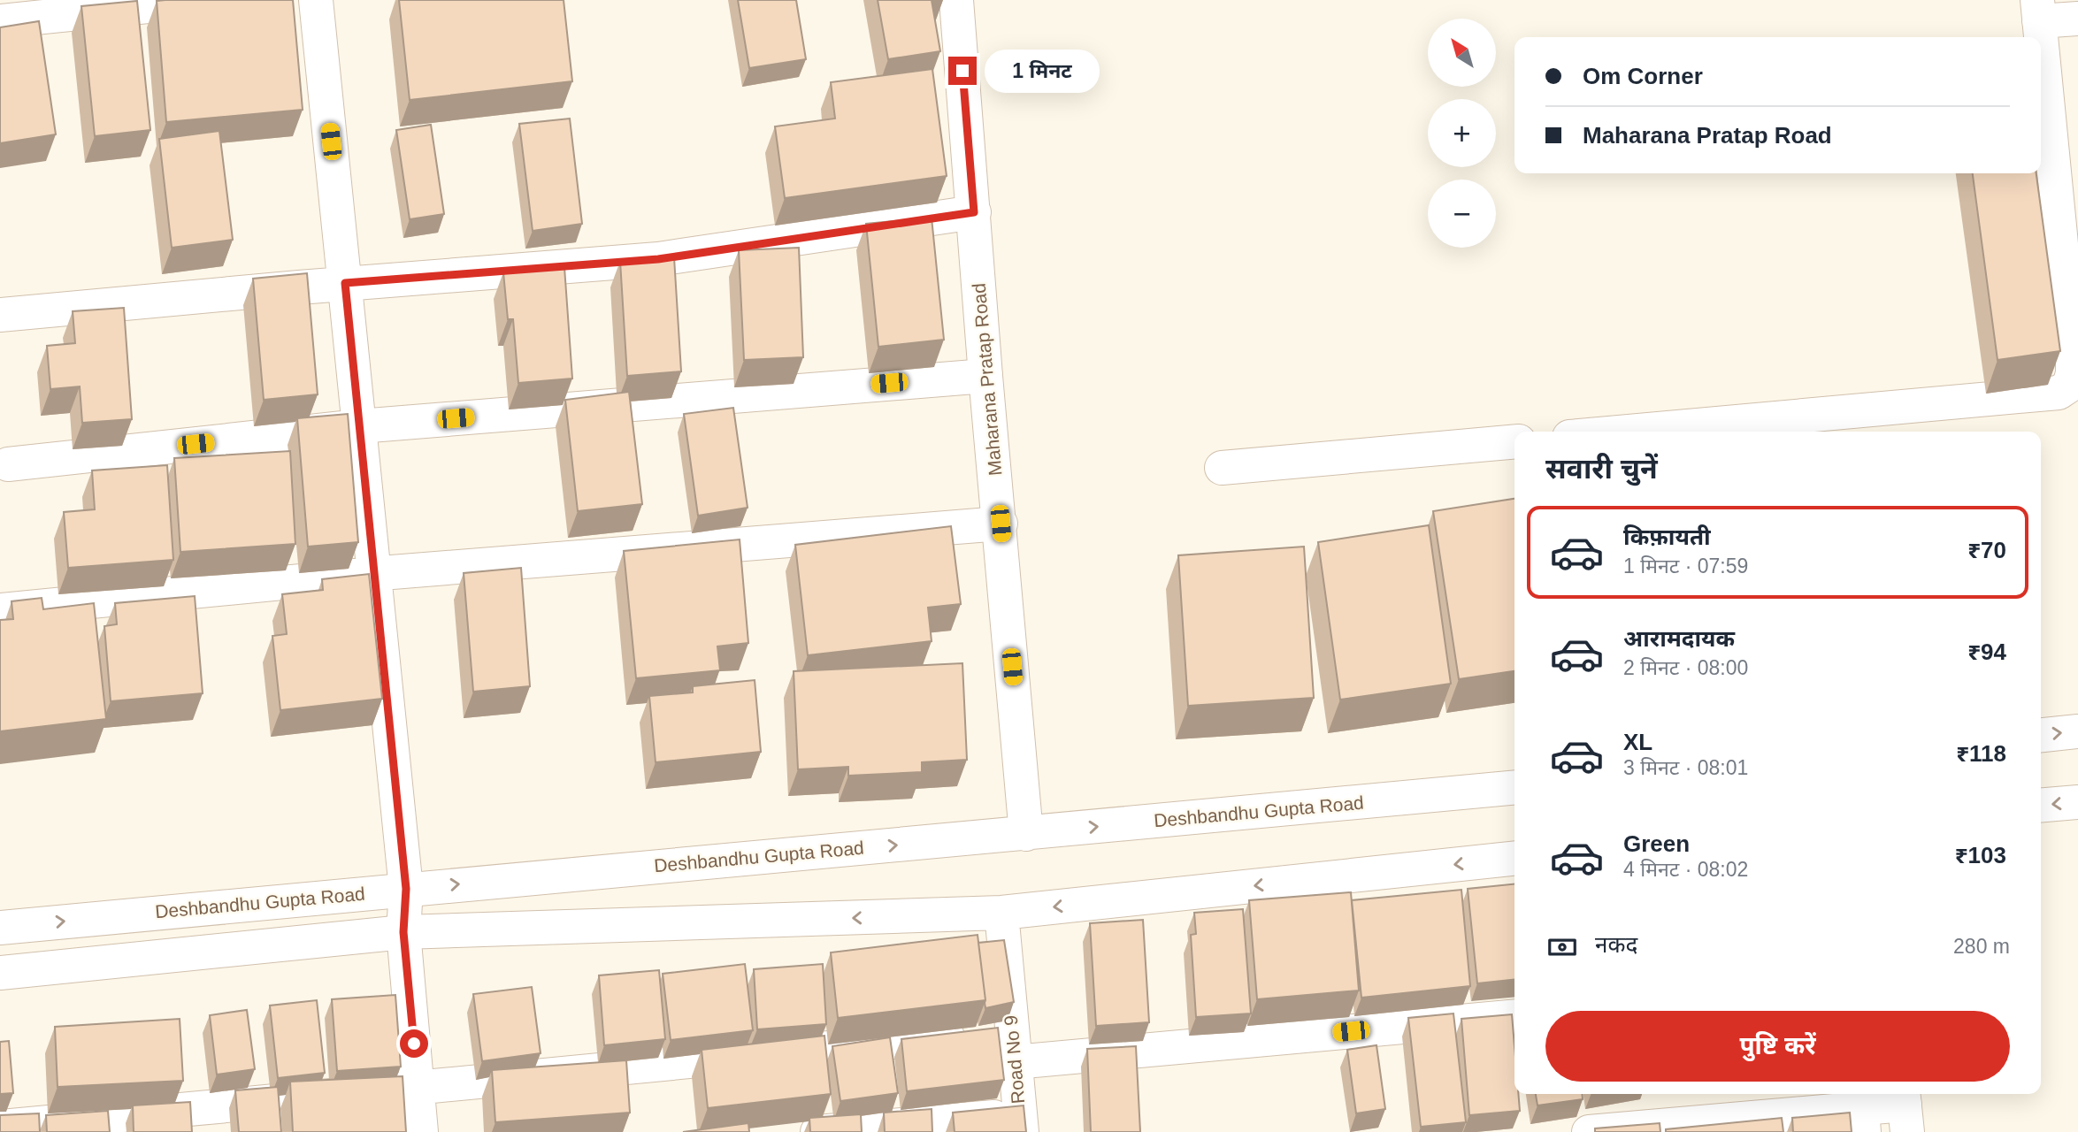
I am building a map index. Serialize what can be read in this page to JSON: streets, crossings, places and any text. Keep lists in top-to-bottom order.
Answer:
{
  "streets": {
    "street": ["Maharana Pratap Road", "Deshbandhu Gupta Road", "Road No 9"]
  },
  "crossings": [
    ["Maharana Pratap Road", "Deshbandhu Gupta Road"]
  ],
  "north": "top left",
  "page": {
    "map_buttons": ["+", "−"],
    "banner": ["Om Corner", "Maharana Pratap Road"],
    "bubble": "1 मिनट",
    "heading": "सवारी चुनें",
    "list": [
      {
        "name": "किफ़ायती",
        "note": "1 मिनट · 07:59",
        "value": "₹70"
      },
      {
        "name": "आरामदायक",
        "note": "2 मिनट · 08:00",
        "value": "₹94"
      },
      {
        "name": "XL",
        "note": "3 मिनट · 08:01",
        "value": "₹118"
      },
      {
        "name": "Green",
        "note": "4 मिनट · 08:02",
        "value": "₹103"
      }
    ],
    "pay": ["नकद", "280 m"],
    "buttons": "पुष्टि करें"
  }
}
